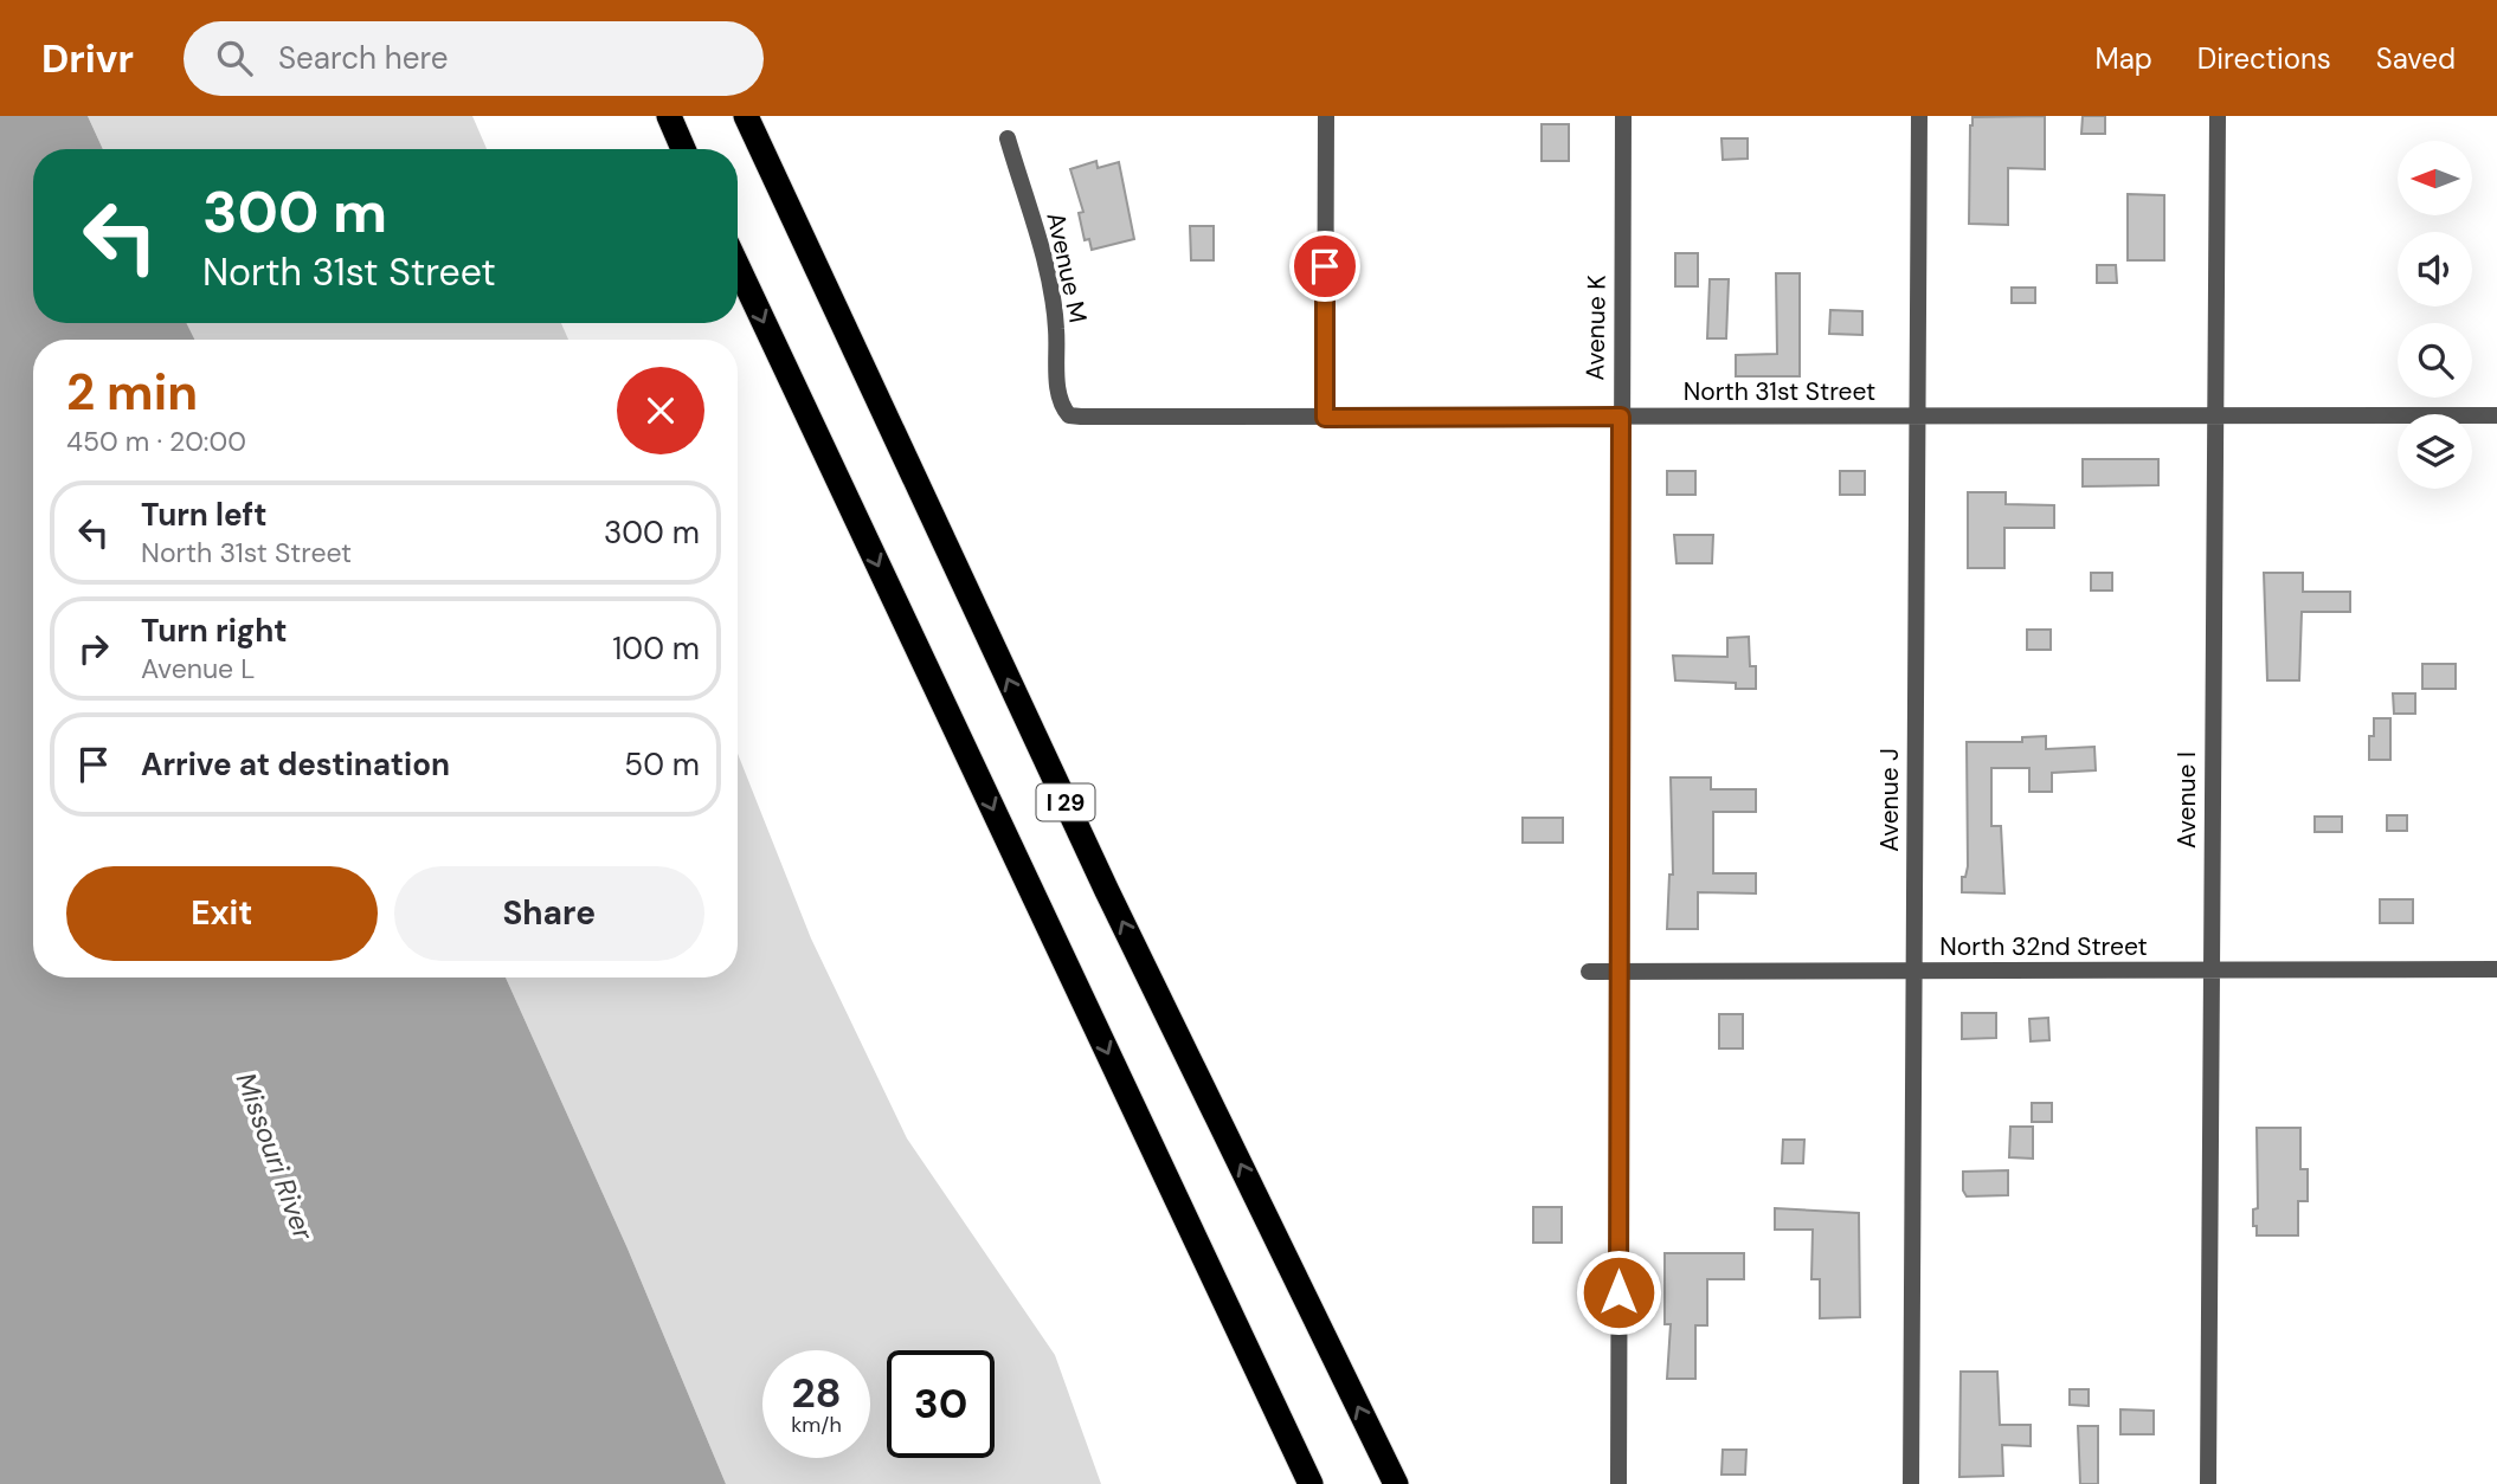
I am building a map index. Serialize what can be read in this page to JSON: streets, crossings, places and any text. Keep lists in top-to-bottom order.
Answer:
{
  "streets": {
    "highway": ["I 29"],
    "street": [
      "Avenue M",
      "Avenue K",
      "North 31st Street",
      "Avenue J",
      "Avenue I",
      "North 32nd Street"
    ]
  },
  "crossings": [
    ["Avenue M", "North 31st Street"],
    ["Avenue K", "North 31st Street"],
    ["Avenue K", "North 32nd Street"],
    ["North 31st Street", "Avenue J"],
    ["North 31st Street", "Avenue I"],
    ["Avenue J", "North 32nd Street"],
    ["Avenue I", "North 32nd Street"]
  ],
  "water": ["Missouri River"],
  "north": "left",
  "page": {
    "header": "Drivr",
    "search": "Search here",
    "nav": ["Map", "Directions", "Saved"],
    "turn": ["300 m", "North 31st Street"],
    "heading": ["2 min", "450 m · 20:00"],
    "list": [
      {
        "name": "Turn left",
        "note": "North 31st Street",
        "value": "300 m"
      },
      {
        "name": "Turn right",
        "note": "Avenue L",
        "value": "100 m"
      },
      {
        "name": "Arrive at destination",
        "value": "50 m"
      }
    ],
    "buttons": ["Exit", "Share"],
    "speed": "28 km/h",
    "limit": "30"
  }
}
